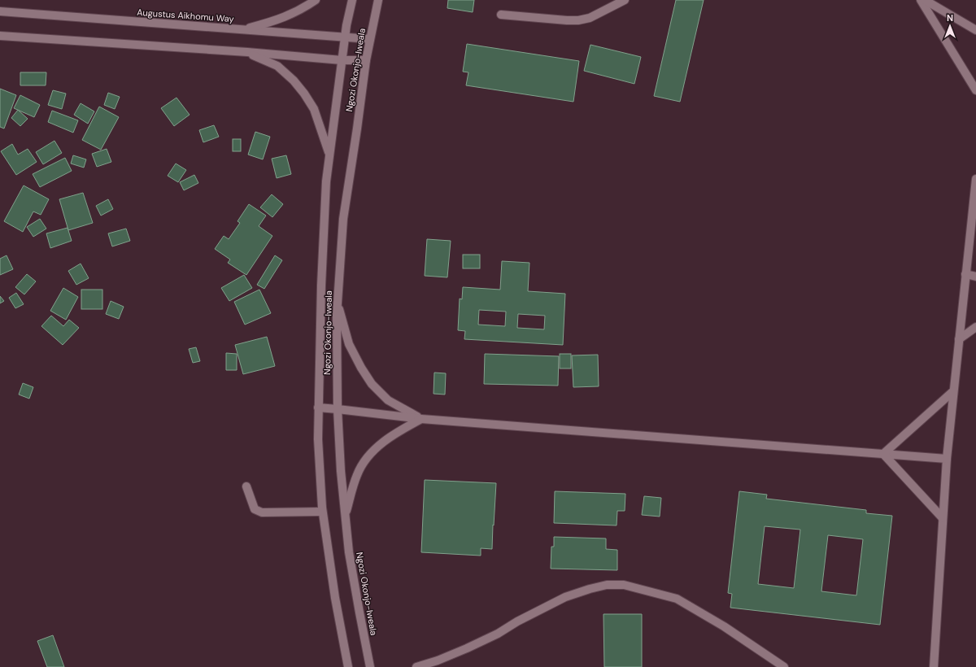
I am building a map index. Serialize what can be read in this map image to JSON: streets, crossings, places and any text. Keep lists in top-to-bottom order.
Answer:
{
  "streets": {
    "street": ["Augustus Aikhomu Way", "Ngozi Okonjo-Iweala"]
  },
  "crossings": [
    ["Augustus Aikhomu Way", "Ngozi Okonjo-Iweala"]
  ],
  "north": "top"
}
